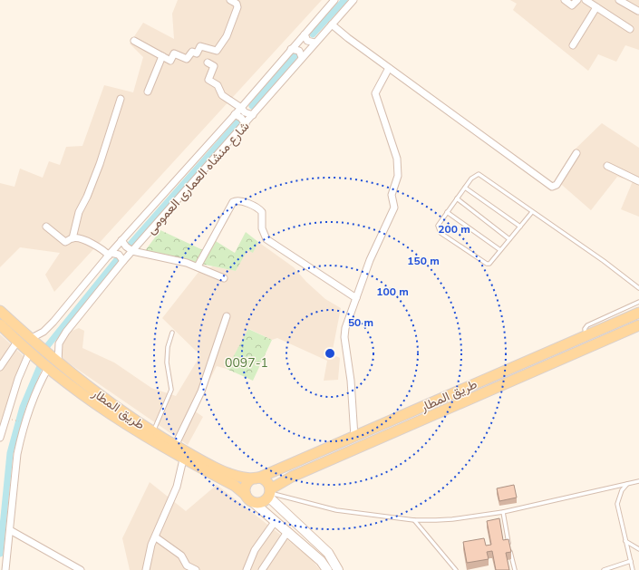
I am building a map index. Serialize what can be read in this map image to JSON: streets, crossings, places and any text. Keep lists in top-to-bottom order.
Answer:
{
  "streets": {
    "main road": ["طريق المطار"],
    "street": ["شارع منشاه العمارى العمومى"]
  },
  "crossings": [
    ["شارع منشاه العمارى العمومى", "طريق المطار"]
  ],
  "parks": ["0097-1"],
  "rings": [
    "200 m",
    "150 m",
    "100 m",
    "50 m"
  ]
}
